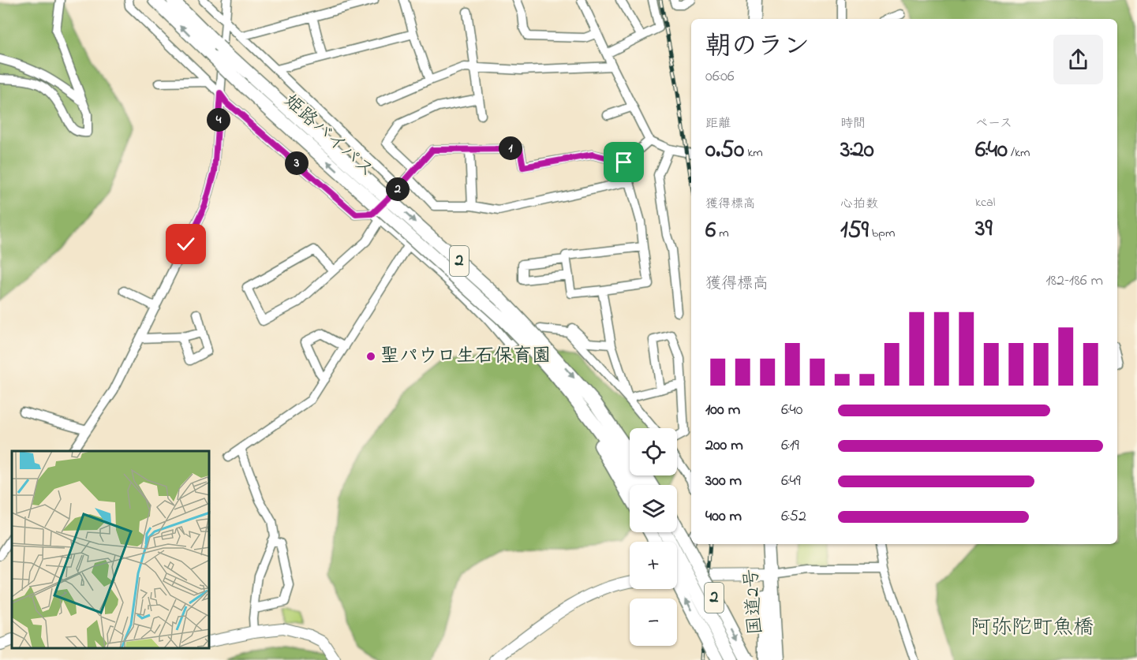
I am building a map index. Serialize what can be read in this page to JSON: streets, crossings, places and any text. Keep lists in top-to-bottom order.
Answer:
{
  "streets": {
    "highway": ["姫路バイパス", "2", "国道2号"]
  },
  "districts": ["阿弥陀町魚橋"],
  "places": ["聖パウロ生石保育園"],
  "page": {
    "heading": ["朝のラン", "06:06"],
    "stats": [
      ["距離", "0.50 km"],
      ["時間", "3:20"],
      ["ペース", "6:40 /km"],
      ["獲得標高", "6 m"],
      ["心拍数", "159 bpm"],
      ["kcal", "39"]
    ],
    "pins": [
      "4",
      "1",
      "3",
      "2"
    ],
    "chart": ["獲得標高", "182–186 m"],
    "list": [
      {
        "name": "100 m",
        "note": "6:40"
      },
      {
        "name": "200 m",
        "note": "6:19"
      },
      {
        "name": "300 m",
        "note": "6:49"
      },
      {
        "name": "400 m",
        "note": "6:52"
      }
    ],
    "map_buttons": ["+", "−"]
  }
}
